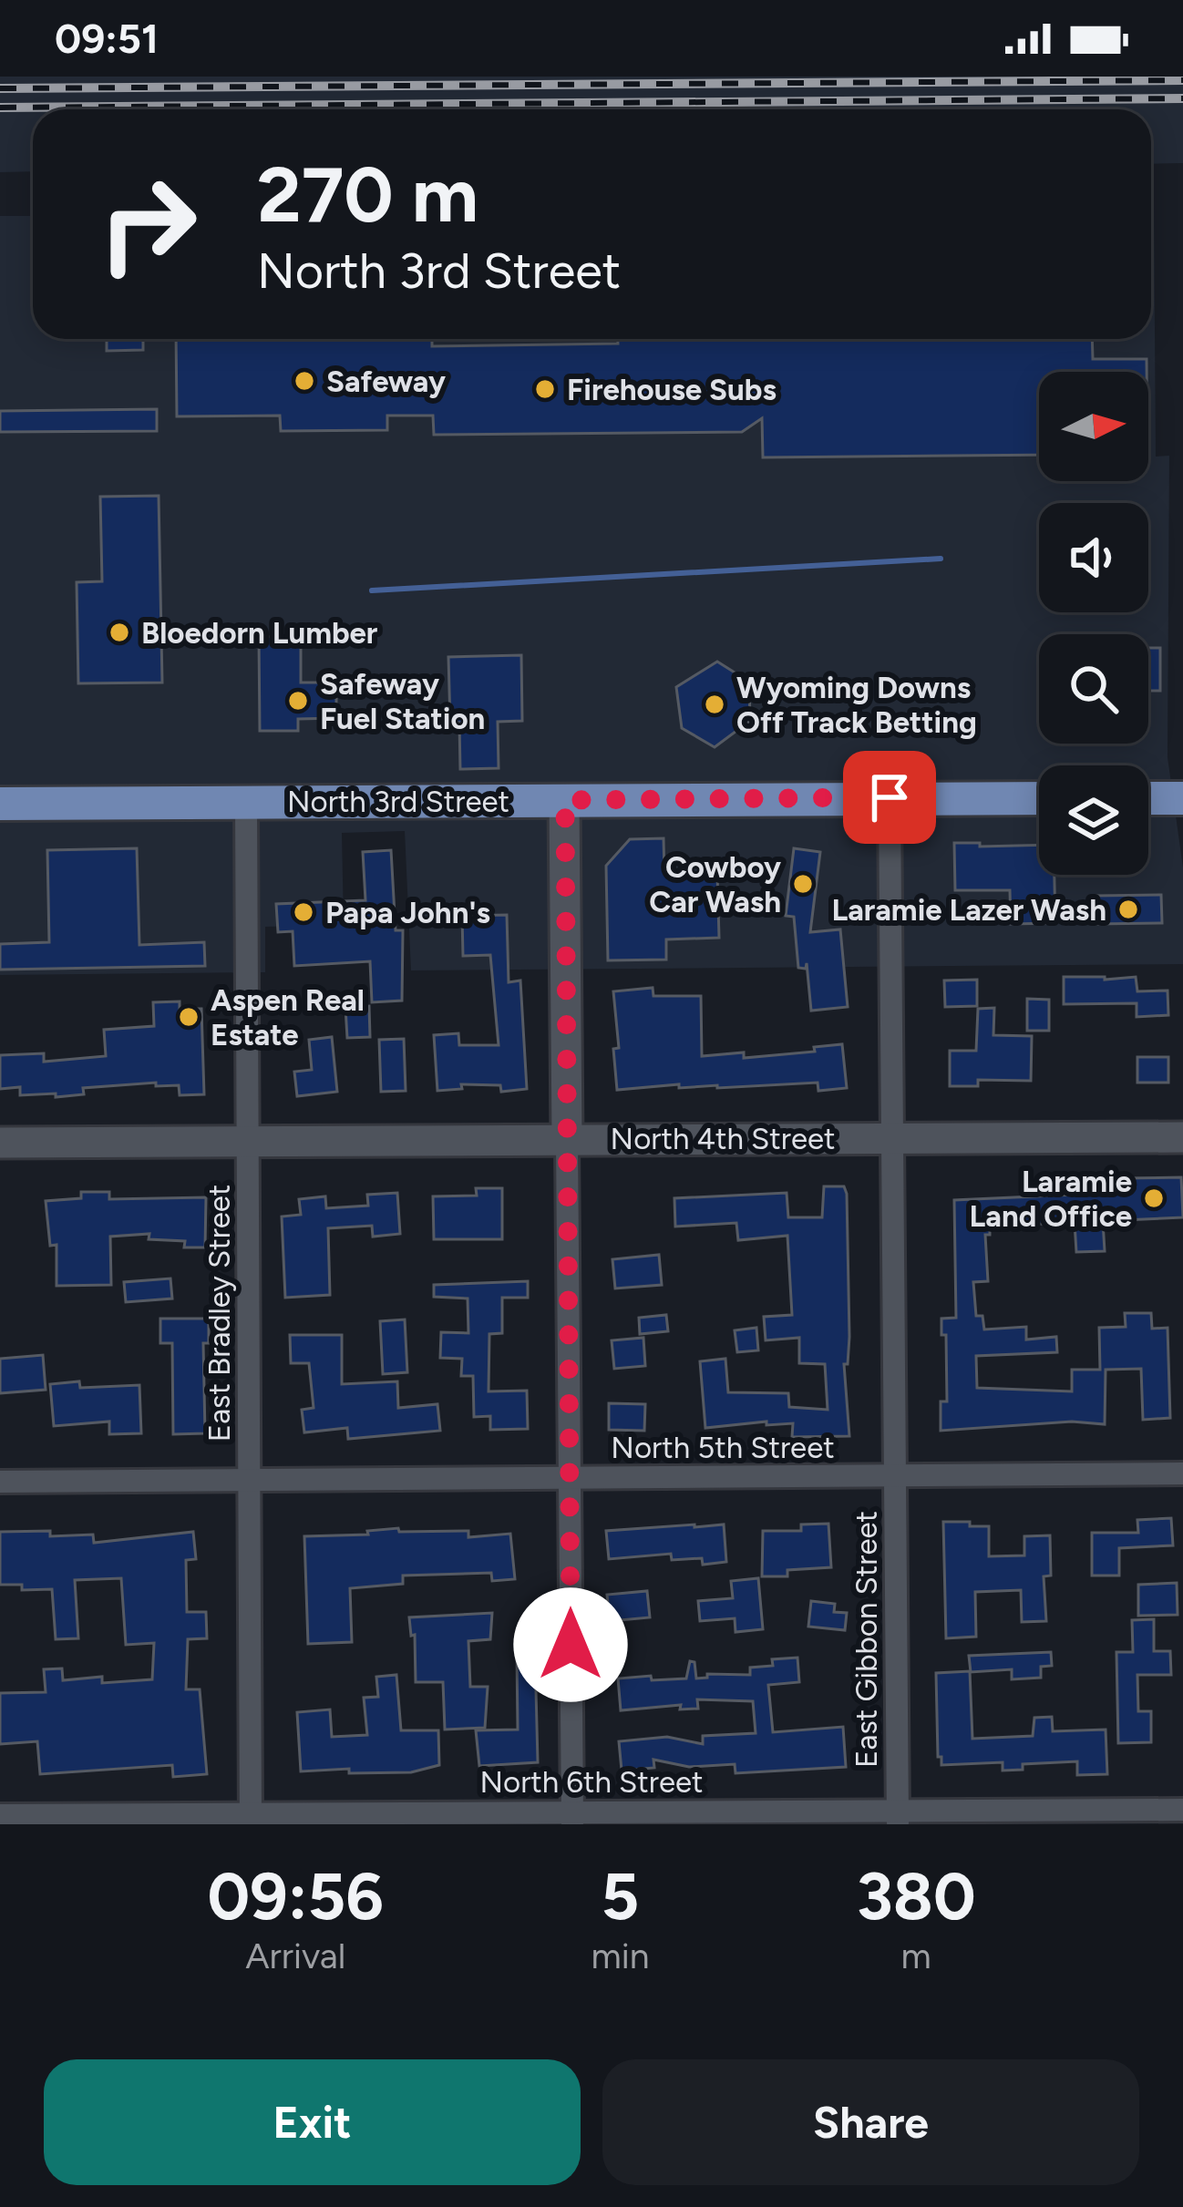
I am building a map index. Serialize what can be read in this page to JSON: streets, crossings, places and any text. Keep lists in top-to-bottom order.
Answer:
{
  "streets": {
    "main road": ["North 3rd Street"],
    "street": [
      "North 4th Street",
      "East Bradley Street",
      "North 5th Street",
      "East Gibbon Street",
      "North 6th Street"
    ]
  },
  "crossings": [
    ["North 3rd Street", "East Bradley Street"],
    ["North 3rd Street", "East Gibbon Street"],
    ["North 4th Street", "East Bradley Street"],
    ["North 4th Street", "East Gibbon Street"],
    ["East Bradley Street", "North 5th Street"],
    ["East Bradley Street", "North 6th Street"],
    ["North 5th Street", "East Gibbon Street"],
    ["East Gibbon Street", "North 6th Street"]
  ],
  "places": [
    "Safeway",
    "Firehouse Subs",
    "Bloedorn Lumber",
    "Safeway Fuel Station",
    "Wyoming Downs Off Track Betting",
    "Cowboy Car Wash",
    "Laramie Lazer Wash",
    "Papa John's",
    "Aspen Real Estate",
    "Laramie Land Office"
  ],
  "north": "right",
  "page": {
    "status": "09:51",
    "turn": ["270 m", "North 3rd Street"],
    "eta": [
      "09:56",
      "Arrival",
      "5",
      "min",
      "380",
      "m"
    ],
    "buttons": ["Exit", "Share"]
  }
}
